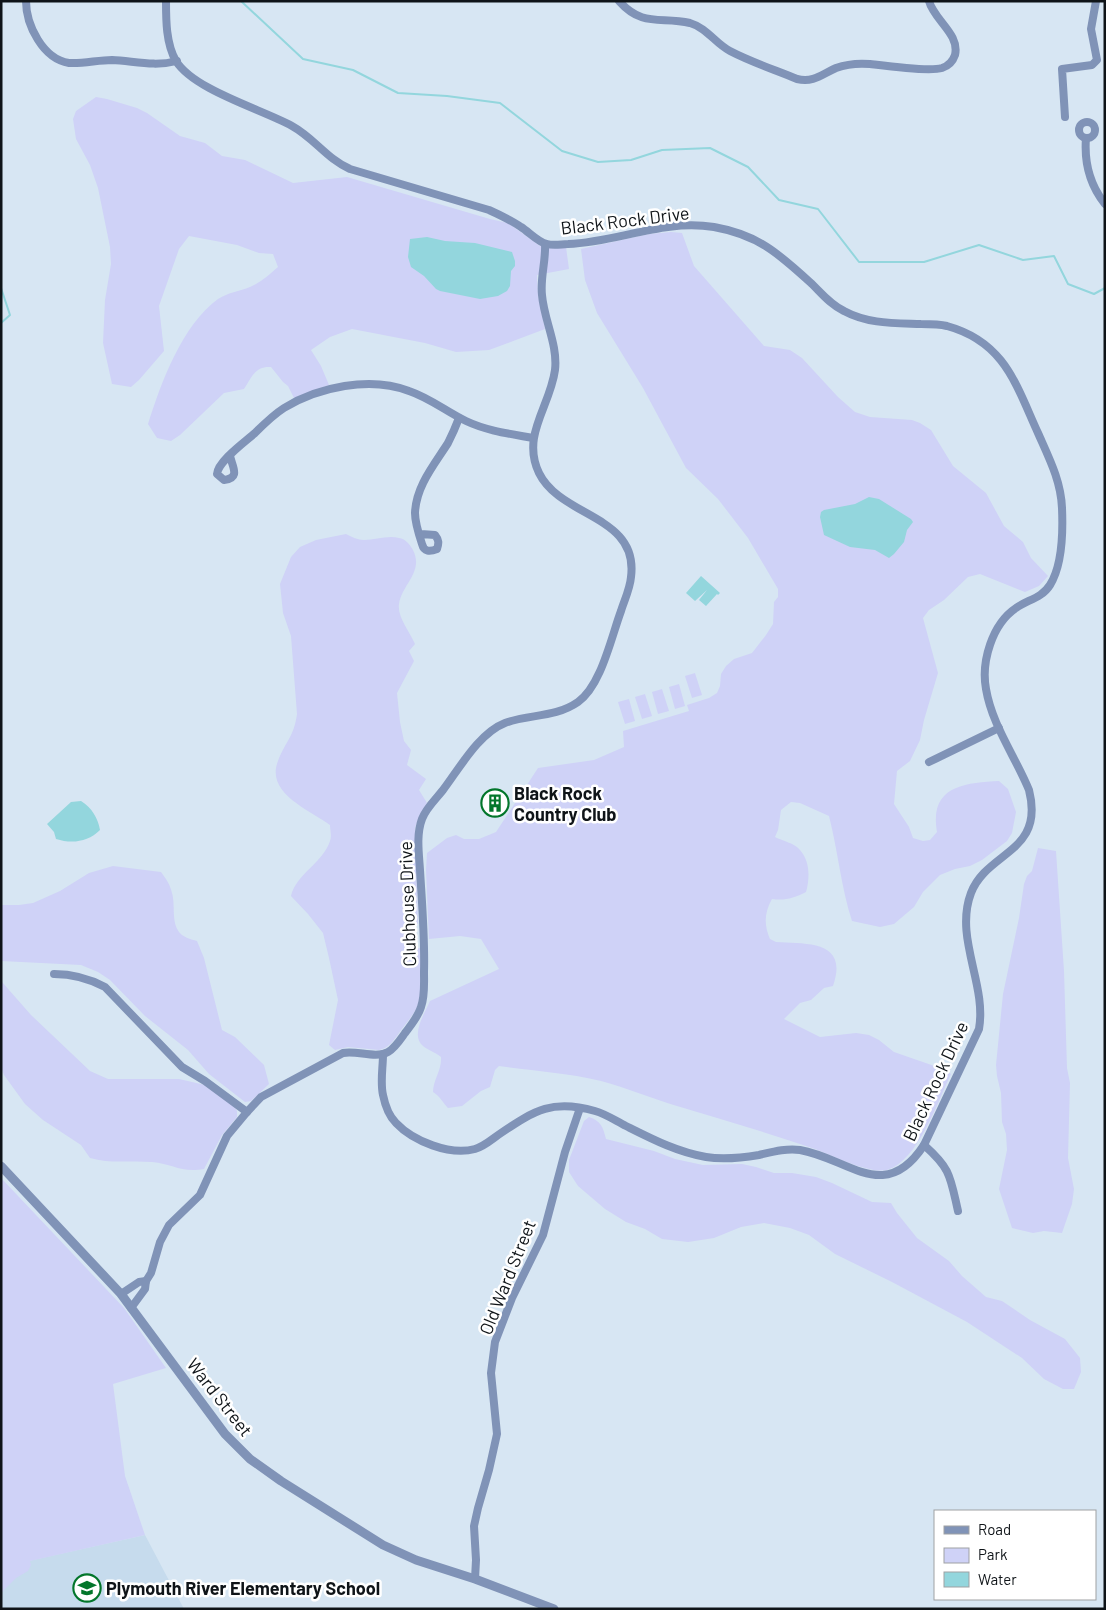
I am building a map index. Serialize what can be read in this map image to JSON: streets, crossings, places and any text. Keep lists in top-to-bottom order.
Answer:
{
  "streets": {
    "street": [
      "Black Rock Drive",
      "Clubhouse Drive",
      "Old Ward Street",
      "Ward Street"
    ]
  },
  "crossings": [
    ["Black Rock Drive", "Clubhouse Drive"],
    ["Black Rock Drive", "Old Ward Street"],
    ["Old Ward Street", "Ward Street"]
  ],
  "places": {
    "building": ["Black Rock Country Club"],
    "school or university": ["Plymouth River Elementary School"]
  },
  "legend": ["Road", "Park", "Water"]
}
